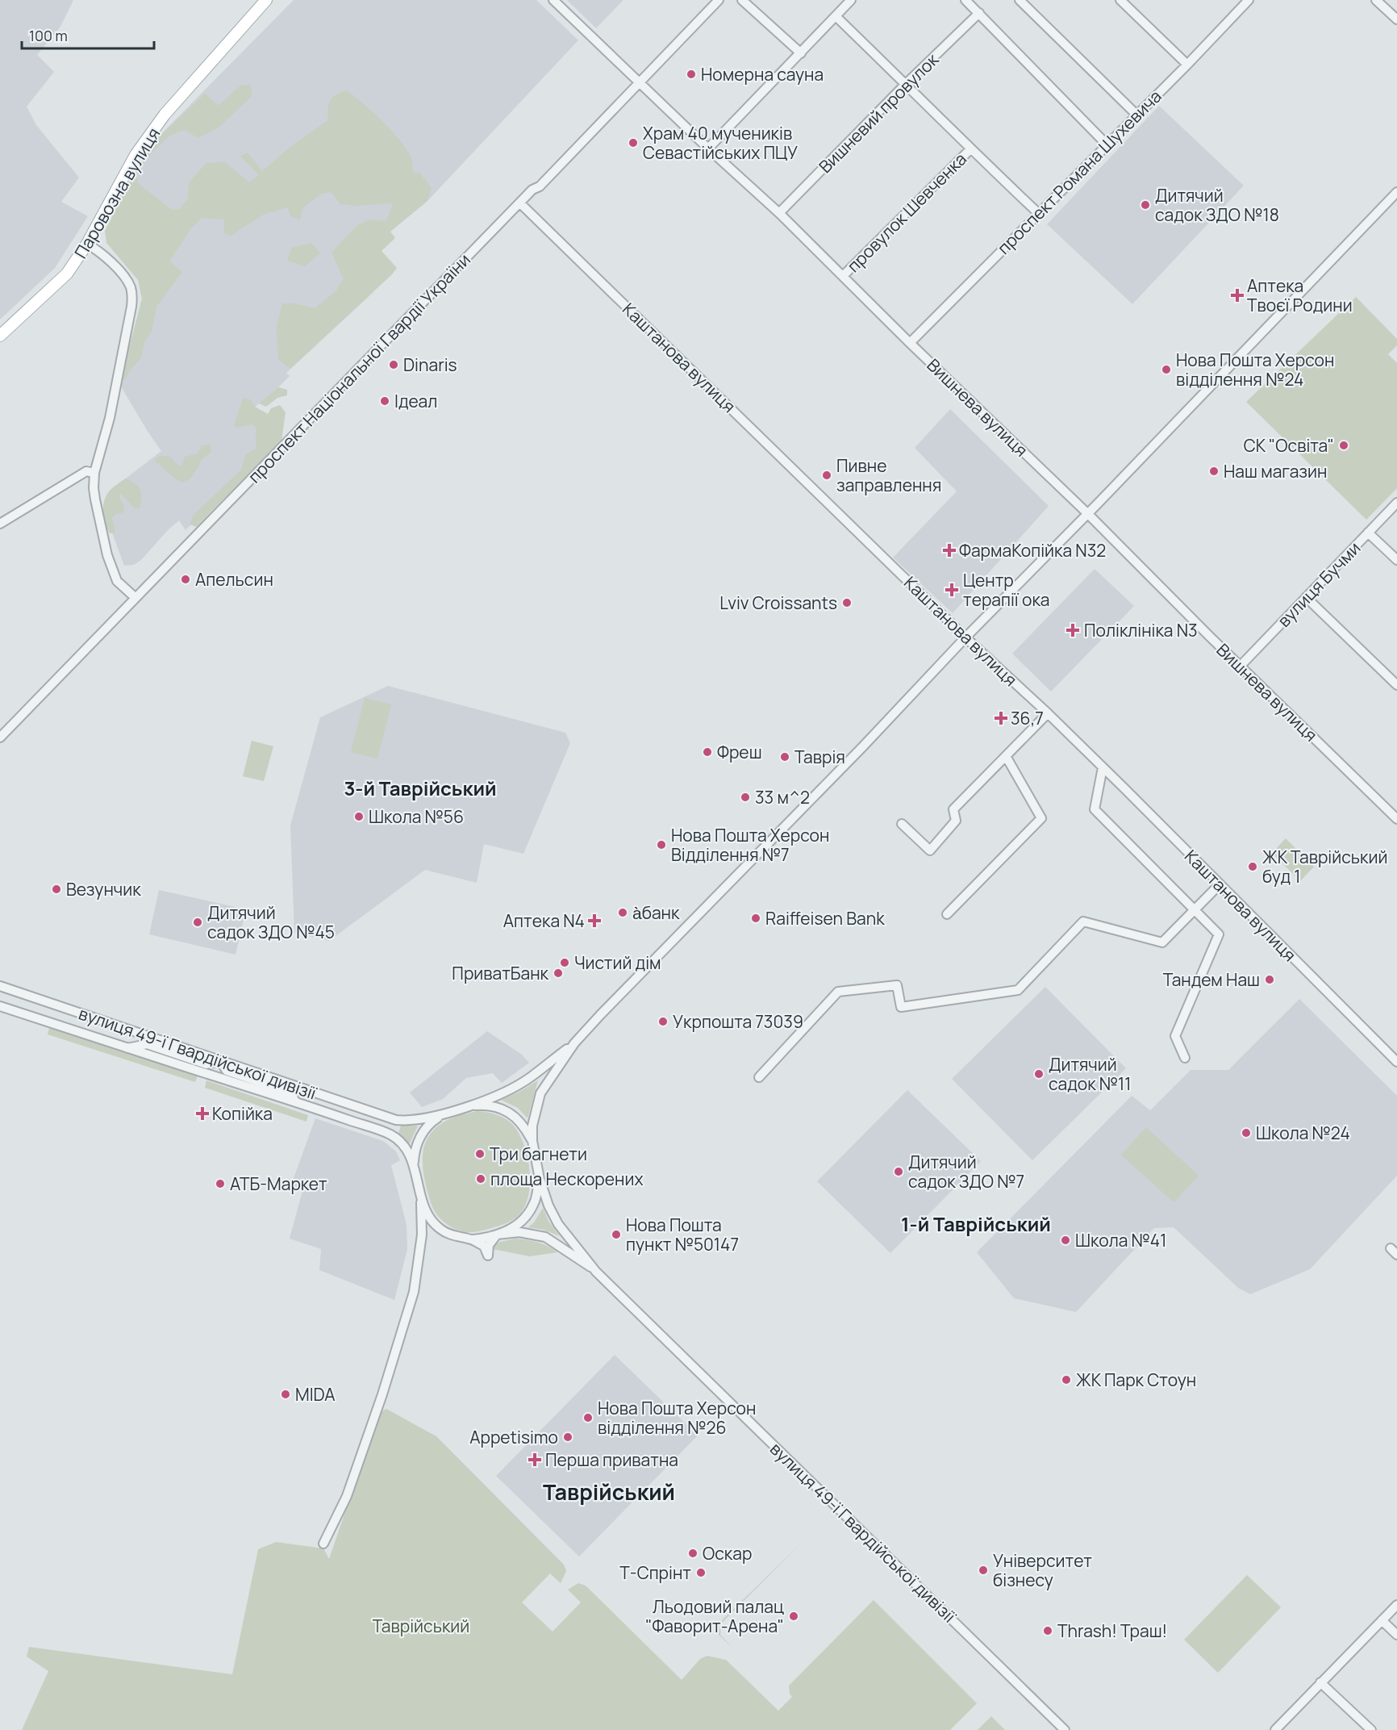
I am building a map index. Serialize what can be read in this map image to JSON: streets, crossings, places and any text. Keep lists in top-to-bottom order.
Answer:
{
  "streets": {
    "main road": ["Паровозна вулиця"],
    "street": [
      "Вишневий провулок",
      "проспект Романа Шухевича",
      "провулок Шевченка",
      "Каштанова вулиця",
      "проспект Національної Гвардії України",
      "Вишнева вулиця",
      "вулиця Бучми",
      "вулиця 49-ї Гвардійської дивізії"
    ]
  },
  "crossings": [
    ["Вишневий провулок", "Вишнева вулиця"],
    ["проспект Романа Шухевича", "Вишнева вулиця"],
    ["провулок Шевченка", "Вишнева вулиця"],
    ["Каштанова вулиця", "проспект Національної Гвардії України"],
    ["проспект Національної Гвардії України", "Вишнева вулиця"],
    ["Вишнева вулиця", "вулиця Бучми"]
  ],
  "districts": ["3-й Таврійський", "1-й Таврійський", "Таврійський"],
  "parks": ["Таврійський"],
  "places": {
    "other": [
      "Номерна сауна",
      "Храм 40 мучеників Севастійських ПЦУ",
      "Дитячий садок ЗДО №18",
      "Dinaris",
      "Нова Пошта Херсон відділення №24",
      "Ідеал",
      "СК \"Освіта\"",
      "Наш магазин",
      "Пивне заправлення",
      "Апельсин",
      "Lviv Croissants",
      "Фреш",
      "Таврія",
      "33 м^2",
      "Школа №56",
      "Нова Пошта Херсон Відділення №7",
      "ЖК Таврійський буд 1",
      "Везунчик",
      "а̀банк",
      "Raiffeisen Bank",
      "Дитячий садок ЗДО №45",
      "Чистий дім",
      "ПриватБанк",
      "Тандем Наш",
      "Укрпошта 73039",
      "Дитячий садок №11",
      "Школа №24",
      "Три багнети",
      "Дитячий садок ЗДО №7",
      "площа Нескорених",
      "АТБ-Маркет",
      "Нова Пошта пункт №50147",
      "Школа №41",
      "ЖК Парк Стоун",
      "MIDA",
      "Нова Пошта Херсон відділення №26",
      "Appetisimo",
      "Оскар",
      "Університет бізнесу",
      "Т-Спрінт",
      "Льодовий палац \"Фаворит-Арена\"",
      "Thrash! Траш!"
    ],
    "health": [
      "Аптека Твоєї Родини",
      "ФармаКопійка N32",
      "Центр терапії ока",
      "Поліклініка N3",
      "36,7",
      "Аптека N4",
      "Копійка",
      "Перша приватна"
    ]
  },
  "scale_bar": "100 m"
}
